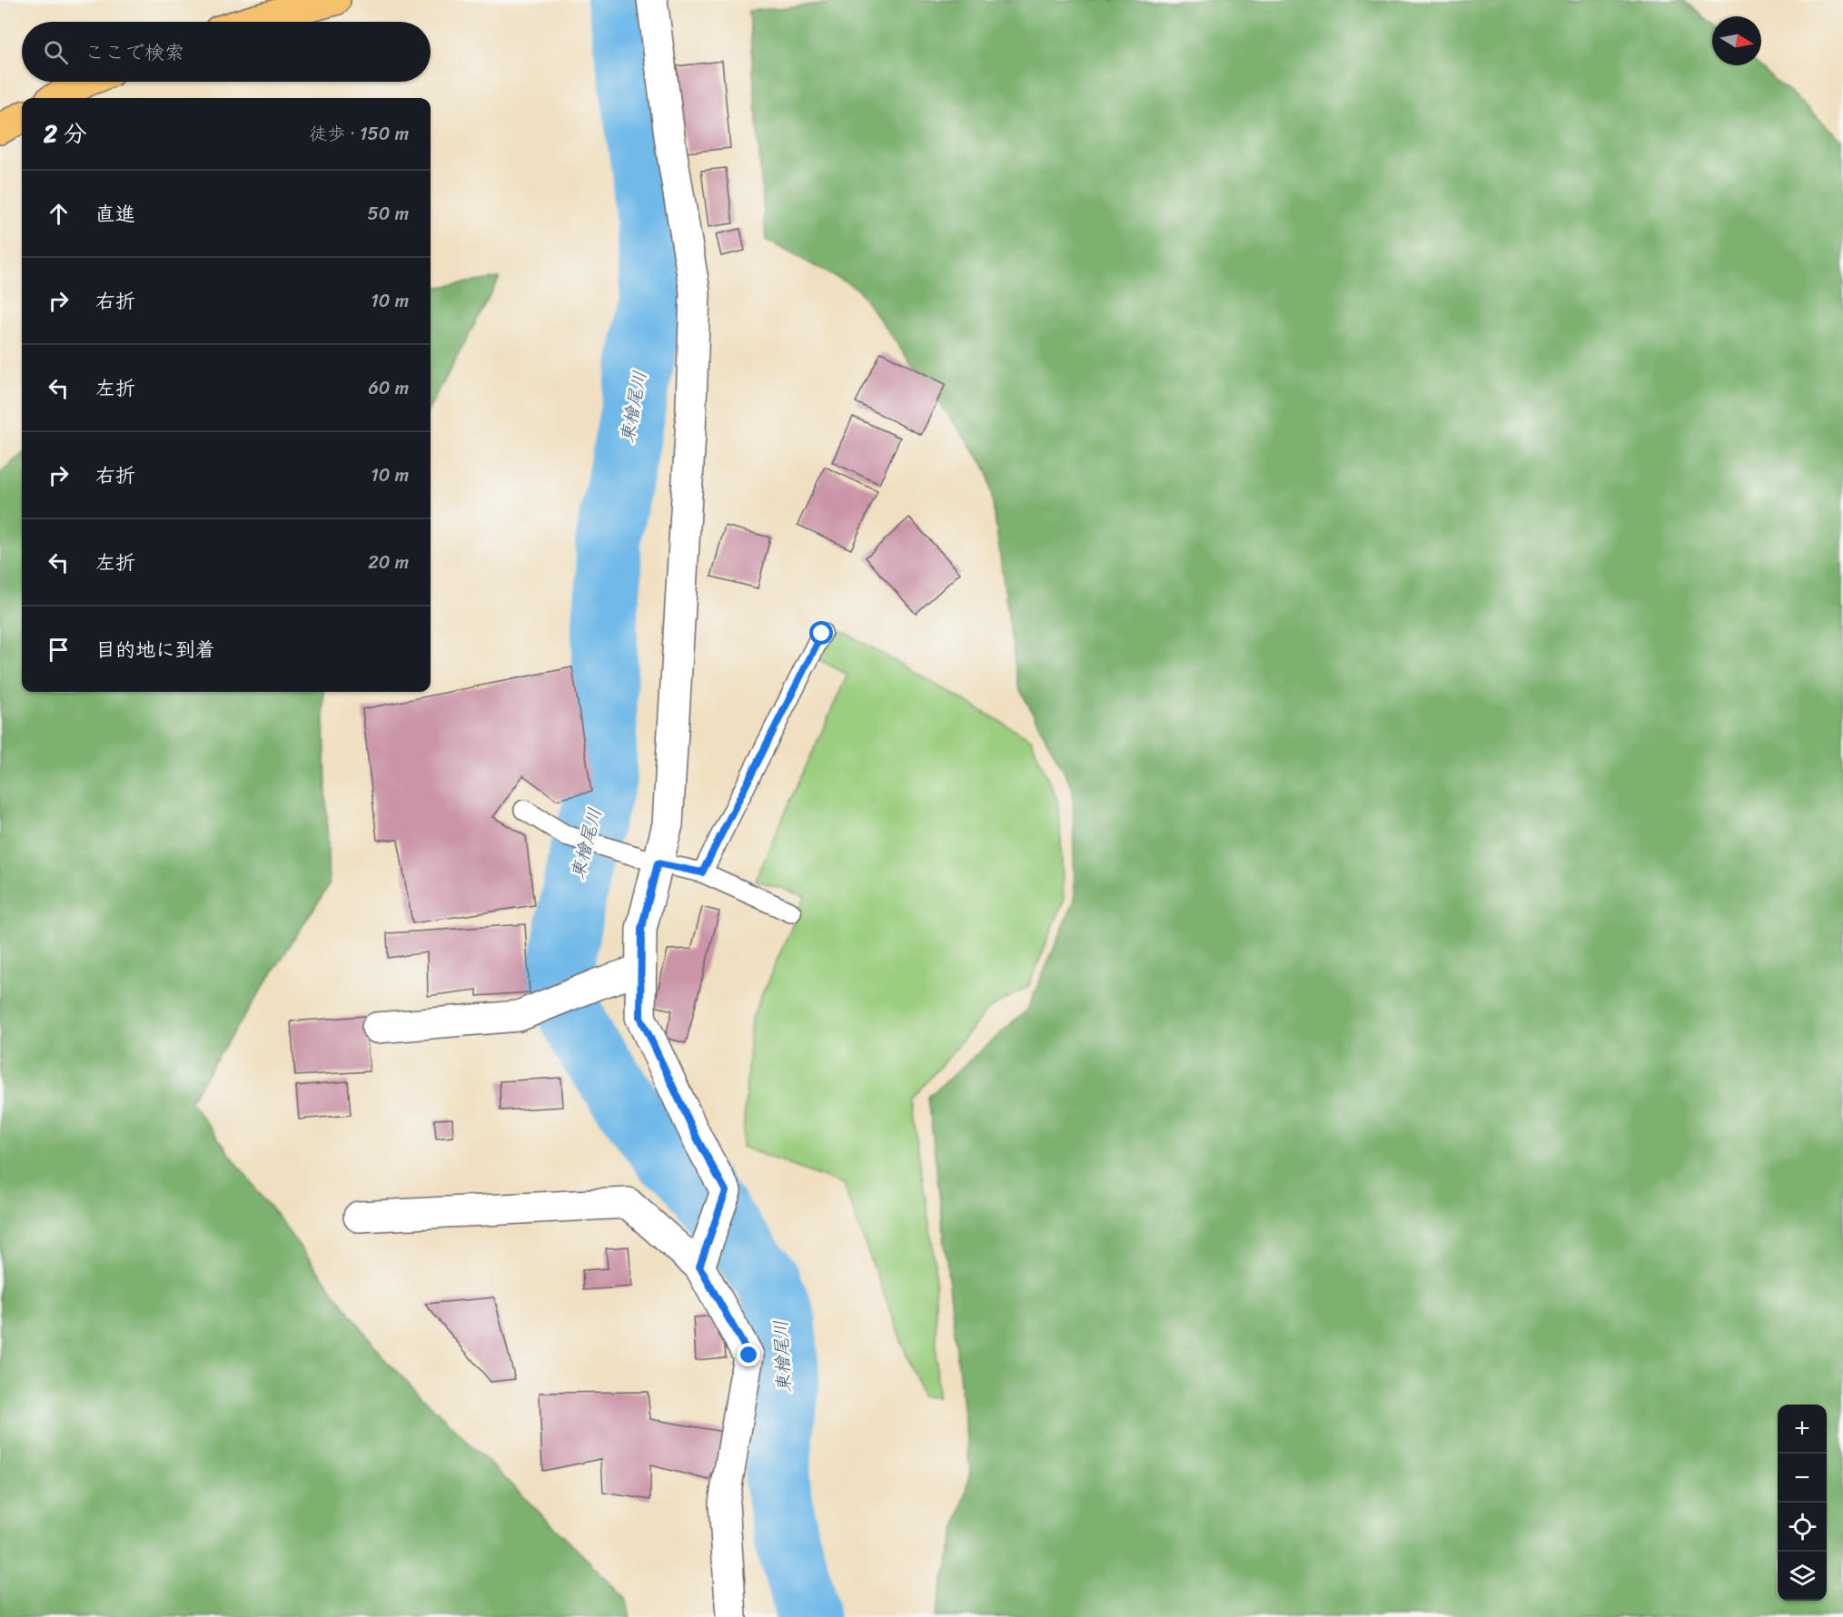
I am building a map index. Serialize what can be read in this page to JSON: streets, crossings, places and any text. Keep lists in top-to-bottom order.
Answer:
{
  "water": ["東檜尾川"],
  "north": "right",
  "page": {
    "search": "ここで検索",
    "heading": ["2 分", "徒歩 · 150 m"],
    "list": [
      ["直進", "50 m"],
      ["右折", "10 m"],
      ["左折", "60 m"],
      ["右折", "10 m"],
      ["左折", "20 m"],
      "目的地に到着"
    ],
    "map_buttons": ["+", "−"]
  }
}
